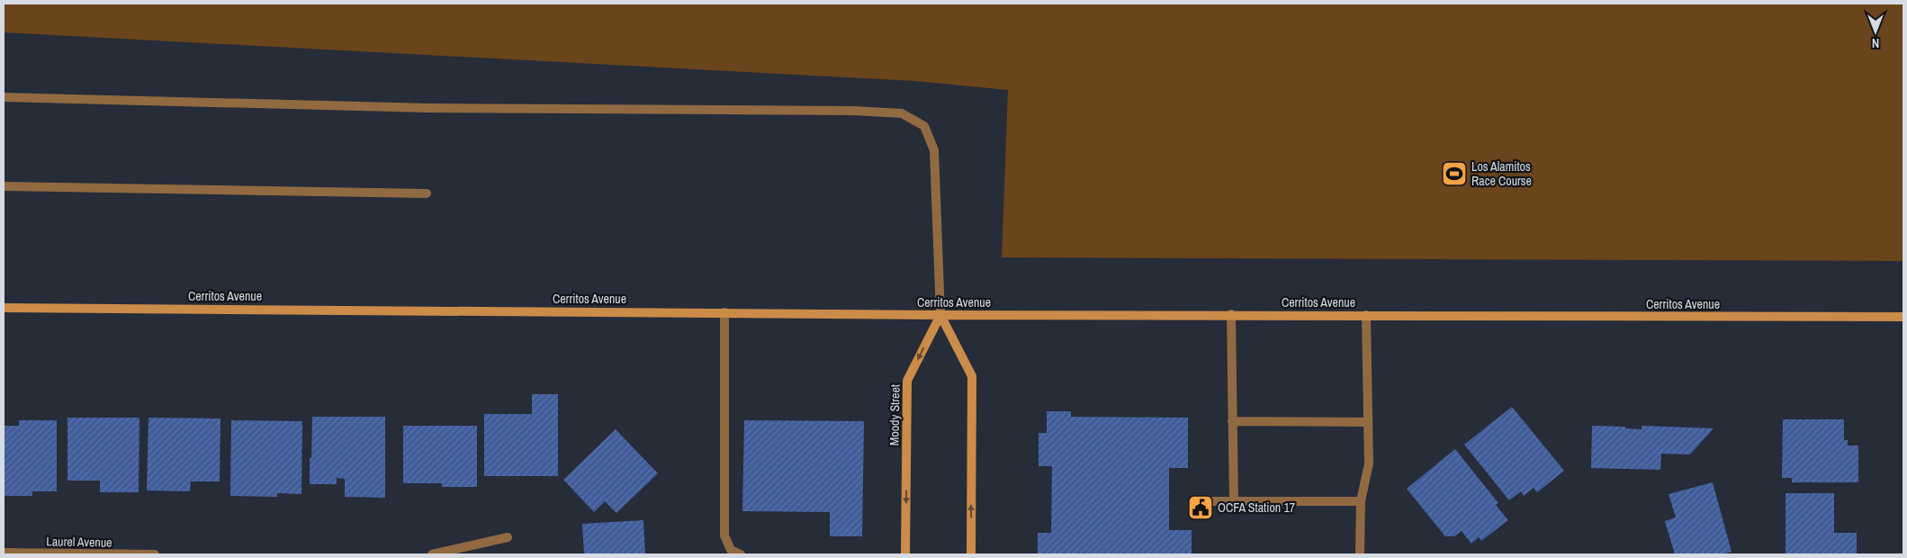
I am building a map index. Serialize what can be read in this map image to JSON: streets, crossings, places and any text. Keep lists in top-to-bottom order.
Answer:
{
  "streets": {
    "main road": ["Cerritos Avenue", "Moody Street"],
    "street": ["Laurel Avenue"]
  },
  "crossings": [
    ["Cerritos Avenue", "Moody Street"]
  ],
  "places": {
    "sports": ["Los Alamitos Race Course"],
    "public building": ["OCFA Station 17"]
  },
  "north": "bottom"
}
